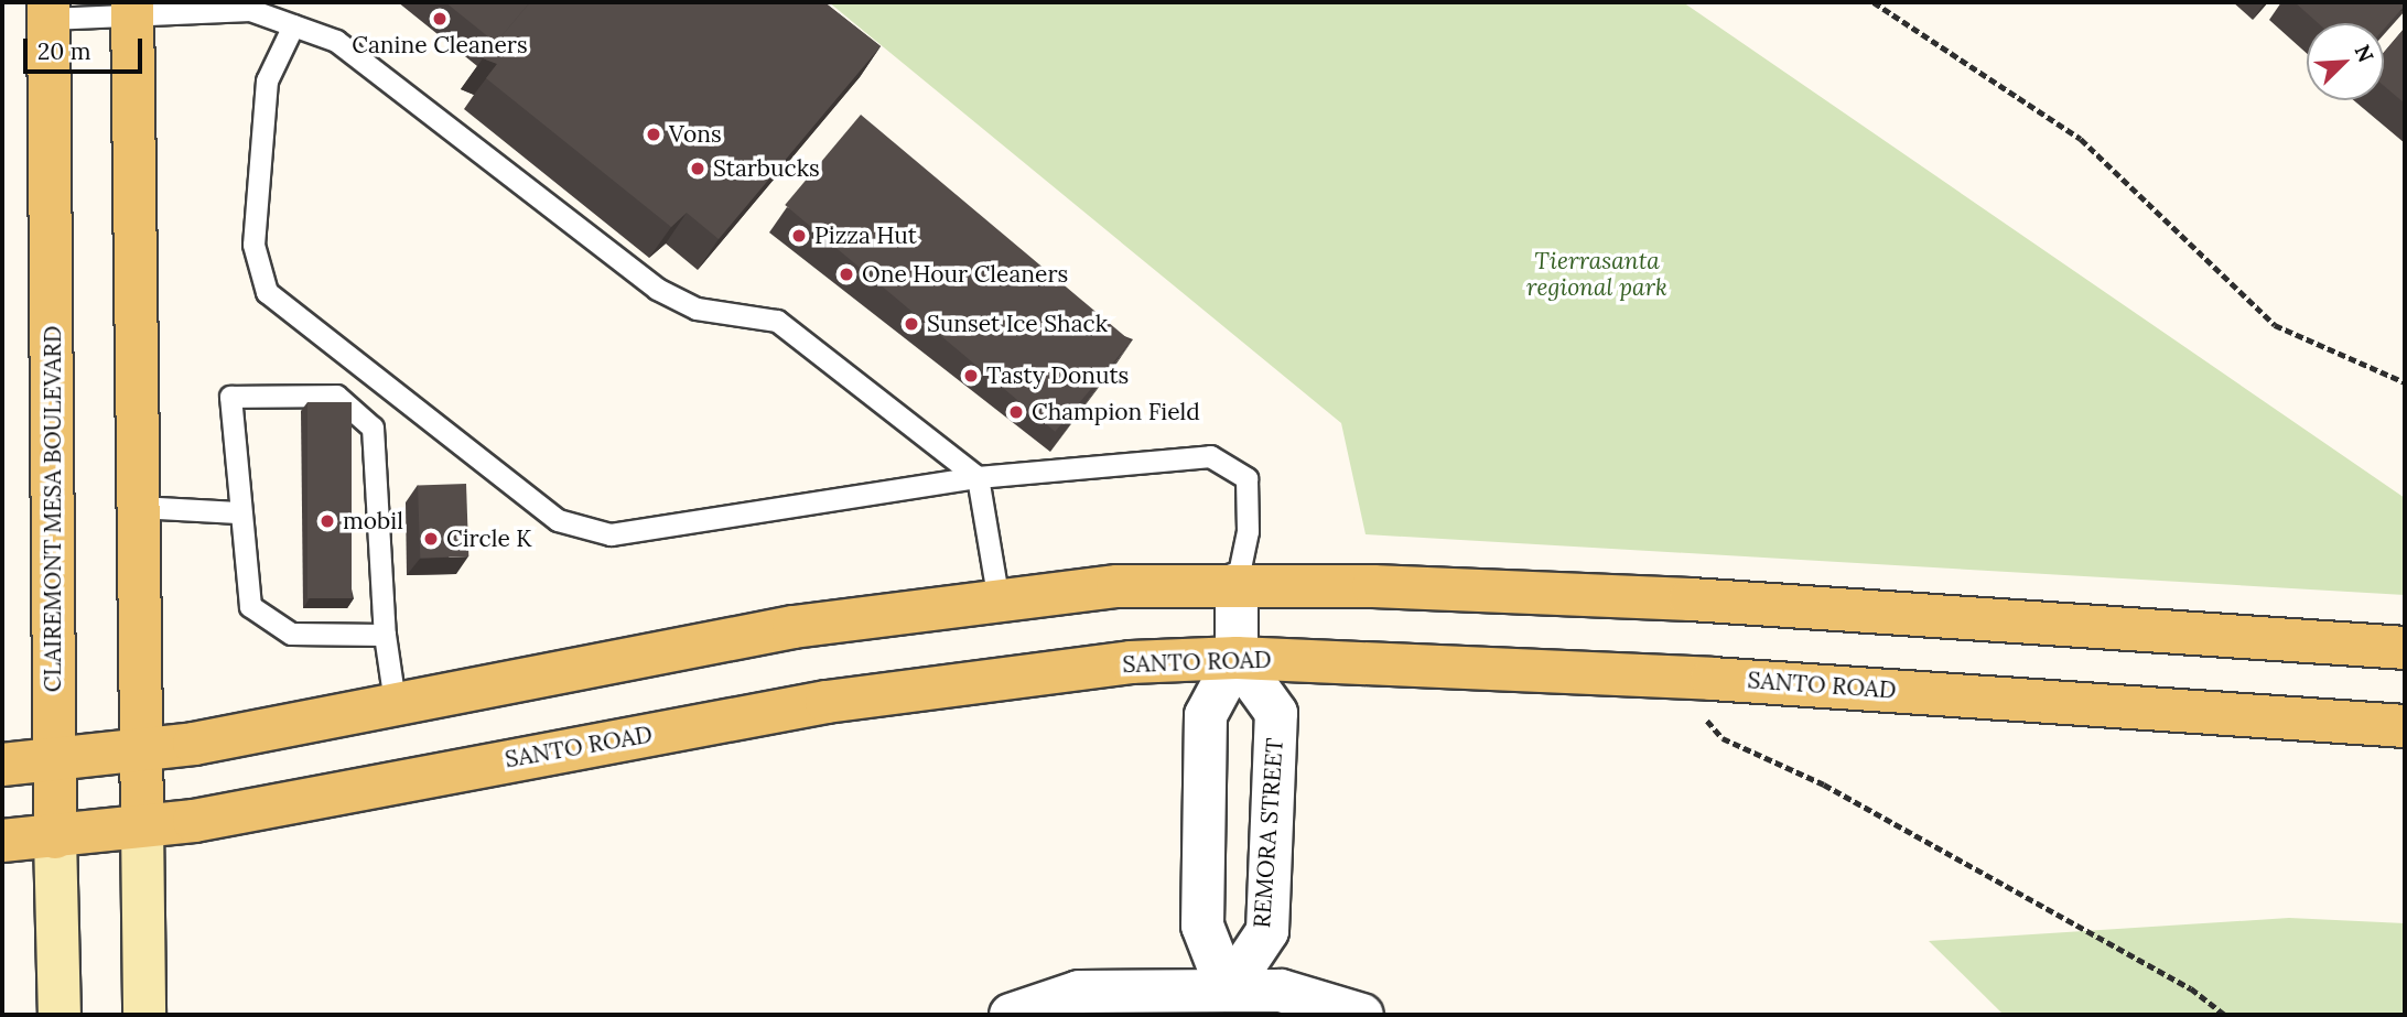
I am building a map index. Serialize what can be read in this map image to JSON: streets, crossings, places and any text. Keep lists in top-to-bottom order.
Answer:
{
  "streets": {
    "main road": ["CLAIREMONT MESA BOULEVARD", "SANTO ROAD"],
    "street": ["REMORA STREET"]
  },
  "crossings": [
    ["CLAIREMONT MESA BOULEVARD", "SANTO ROAD"],
    ["SANTO ROAD", "REMORA STREET"]
  ],
  "parks": ["Tierrasanta regional park"],
  "places": [
    "Canine Cleaners",
    "Vons",
    "Starbucks",
    "Pizza Hut",
    "One Hour Cleaners",
    "Sunset Ice Shack",
    "Tasty Donuts",
    "Champion Field",
    "mobil",
    "Circle K"
  ],
  "scale_bar": "20 m",
  "north": "top right"
}
